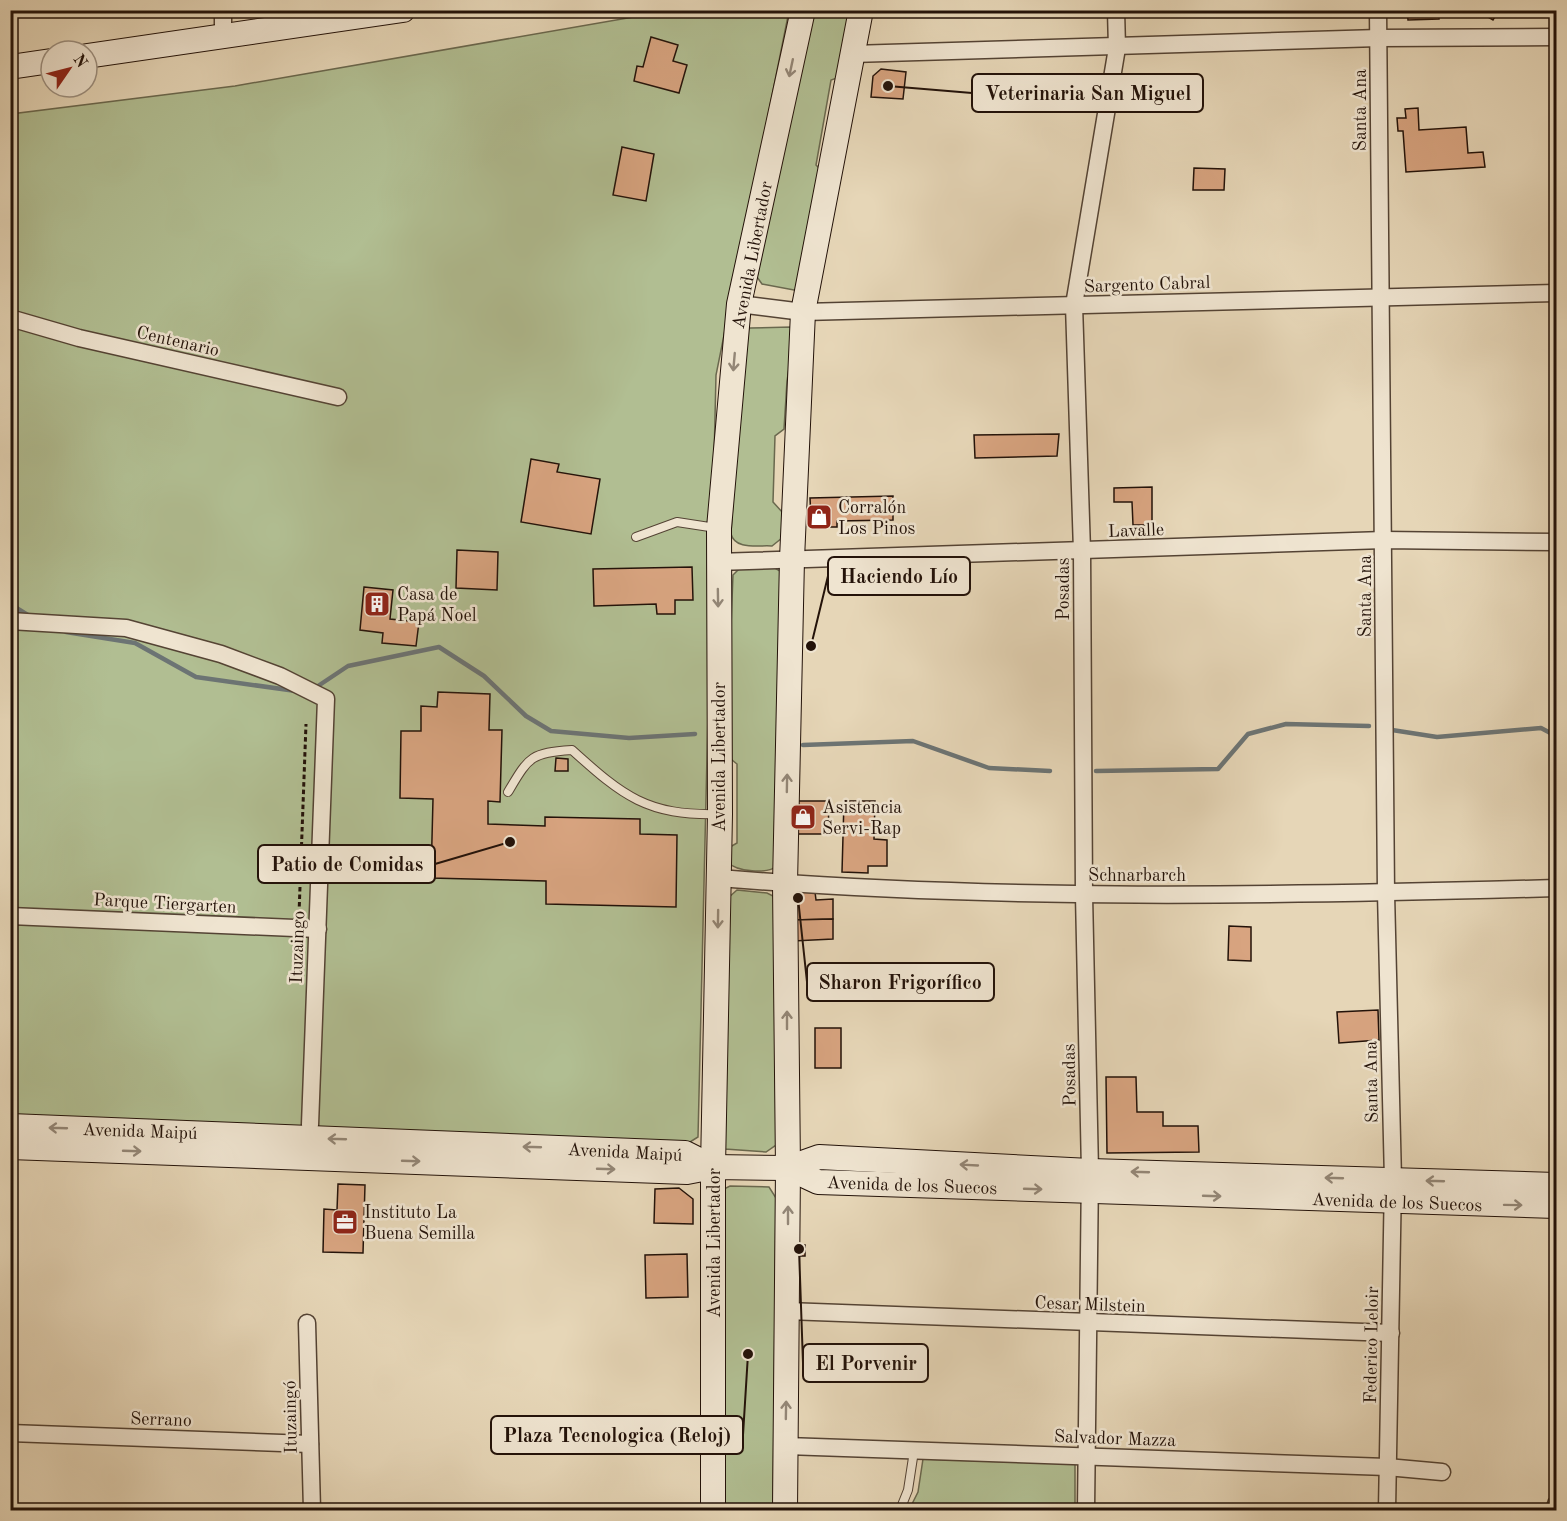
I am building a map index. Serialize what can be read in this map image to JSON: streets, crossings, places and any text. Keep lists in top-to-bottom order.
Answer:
{
  "streets": {
    "main road": ["Avenida Libertador", "Avenida Maipú", "Avenida de los Suecos"],
    "street": [
      "Santa Ana",
      "Sargento Cabral",
      "Centenario",
      "Lavalle",
      "Posadas",
      "Schnarbarch",
      "Parque Tiergarten",
      "Ituzaingo",
      "Cesar Milstein",
      "Federico Leloir",
      "Ituzaingó",
      "Serrano",
      "Salvador Mazza"
    ]
  },
  "crossings": [
    ["Santa Ana", "Sargento Cabral"],
    ["Santa Ana", "Lavalle"],
    ["Santa Ana", "Schnarbarch"],
    ["Santa Ana", "Avenida de los Suecos"],
    ["Santa Ana", "Federico Leloir"],
    ["Avenida Libertador", "Sargento Cabral"],
    ["Avenida Libertador", "Lavalle"],
    ["Avenida Libertador", "Schnarbarch"],
    ["Avenida Libertador", "Avenida Maipú"],
    ["Sargento Cabral", "Posadas"],
    ["Lavalle", "Posadas"],
    ["Posadas", "Schnarbarch"],
    ["Posadas", "Avenida de los Suecos"],
    ["Posadas", "Cesar Milstein"],
    ["Posadas", "Salvador Mazza"],
    ["Parque Tiergarten", "Ituzaingo"],
    ["Avenida de los Suecos", "Federico Leloir"],
    ["Cesar Milstein", "Federico Leloir"],
    ["Federico Leloir", "Salvador Mazza"],
    ["Ituzaingó", "Serrano"]
  ],
  "places": {
    "other": [
      "Veterinaria San Miguel",
      "Haciendo Lío",
      "Patio de Comidas",
      "Sharon Frigorífico",
      "El Porvenir",
      "Plaza Tecnologica (Reloj)"
    ],
    "shop": ["Corralón Los Pinos", "Asistencia Servi-Rap"],
    "building": ["Casa de Papá Noel"],
    "office": ["Instituto La Buena Semilla"]
  },
  "north": "top right"
}
